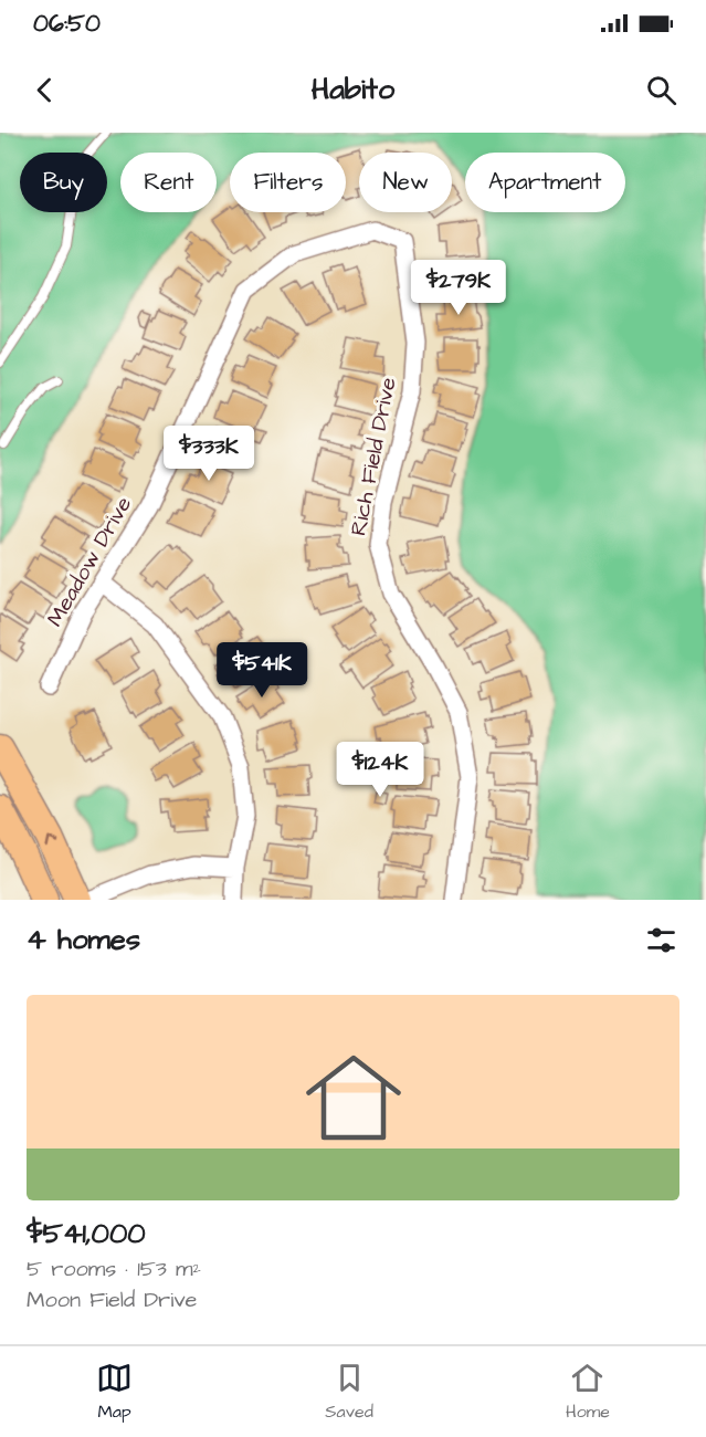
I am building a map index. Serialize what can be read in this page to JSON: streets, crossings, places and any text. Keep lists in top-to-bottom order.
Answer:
{
  "streets": {
    "street": ["Rich Field Drive", "Meadow Drive"]
  },
  "crossings": [
    ["Rich Field Drive", "Meadow Drive"]
  ],
  "page": {
    "status": "06:50",
    "header": "Habito",
    "chip": [
      "Buy",
      "Rent",
      "Filters",
      "New",
      "Apartment"
    ],
    "price": [
      "$279K",
      "$333K",
      "$541K",
      "$124K"
    ],
    "heading": "4 homes",
    "list": [
      {
        "name": "$541,000",
        "note": "5 rooms · 153 m² · Moon Field Drive"
      }
    ],
    "tabs": ["Map", "Saved", "Home"]
  }
}
